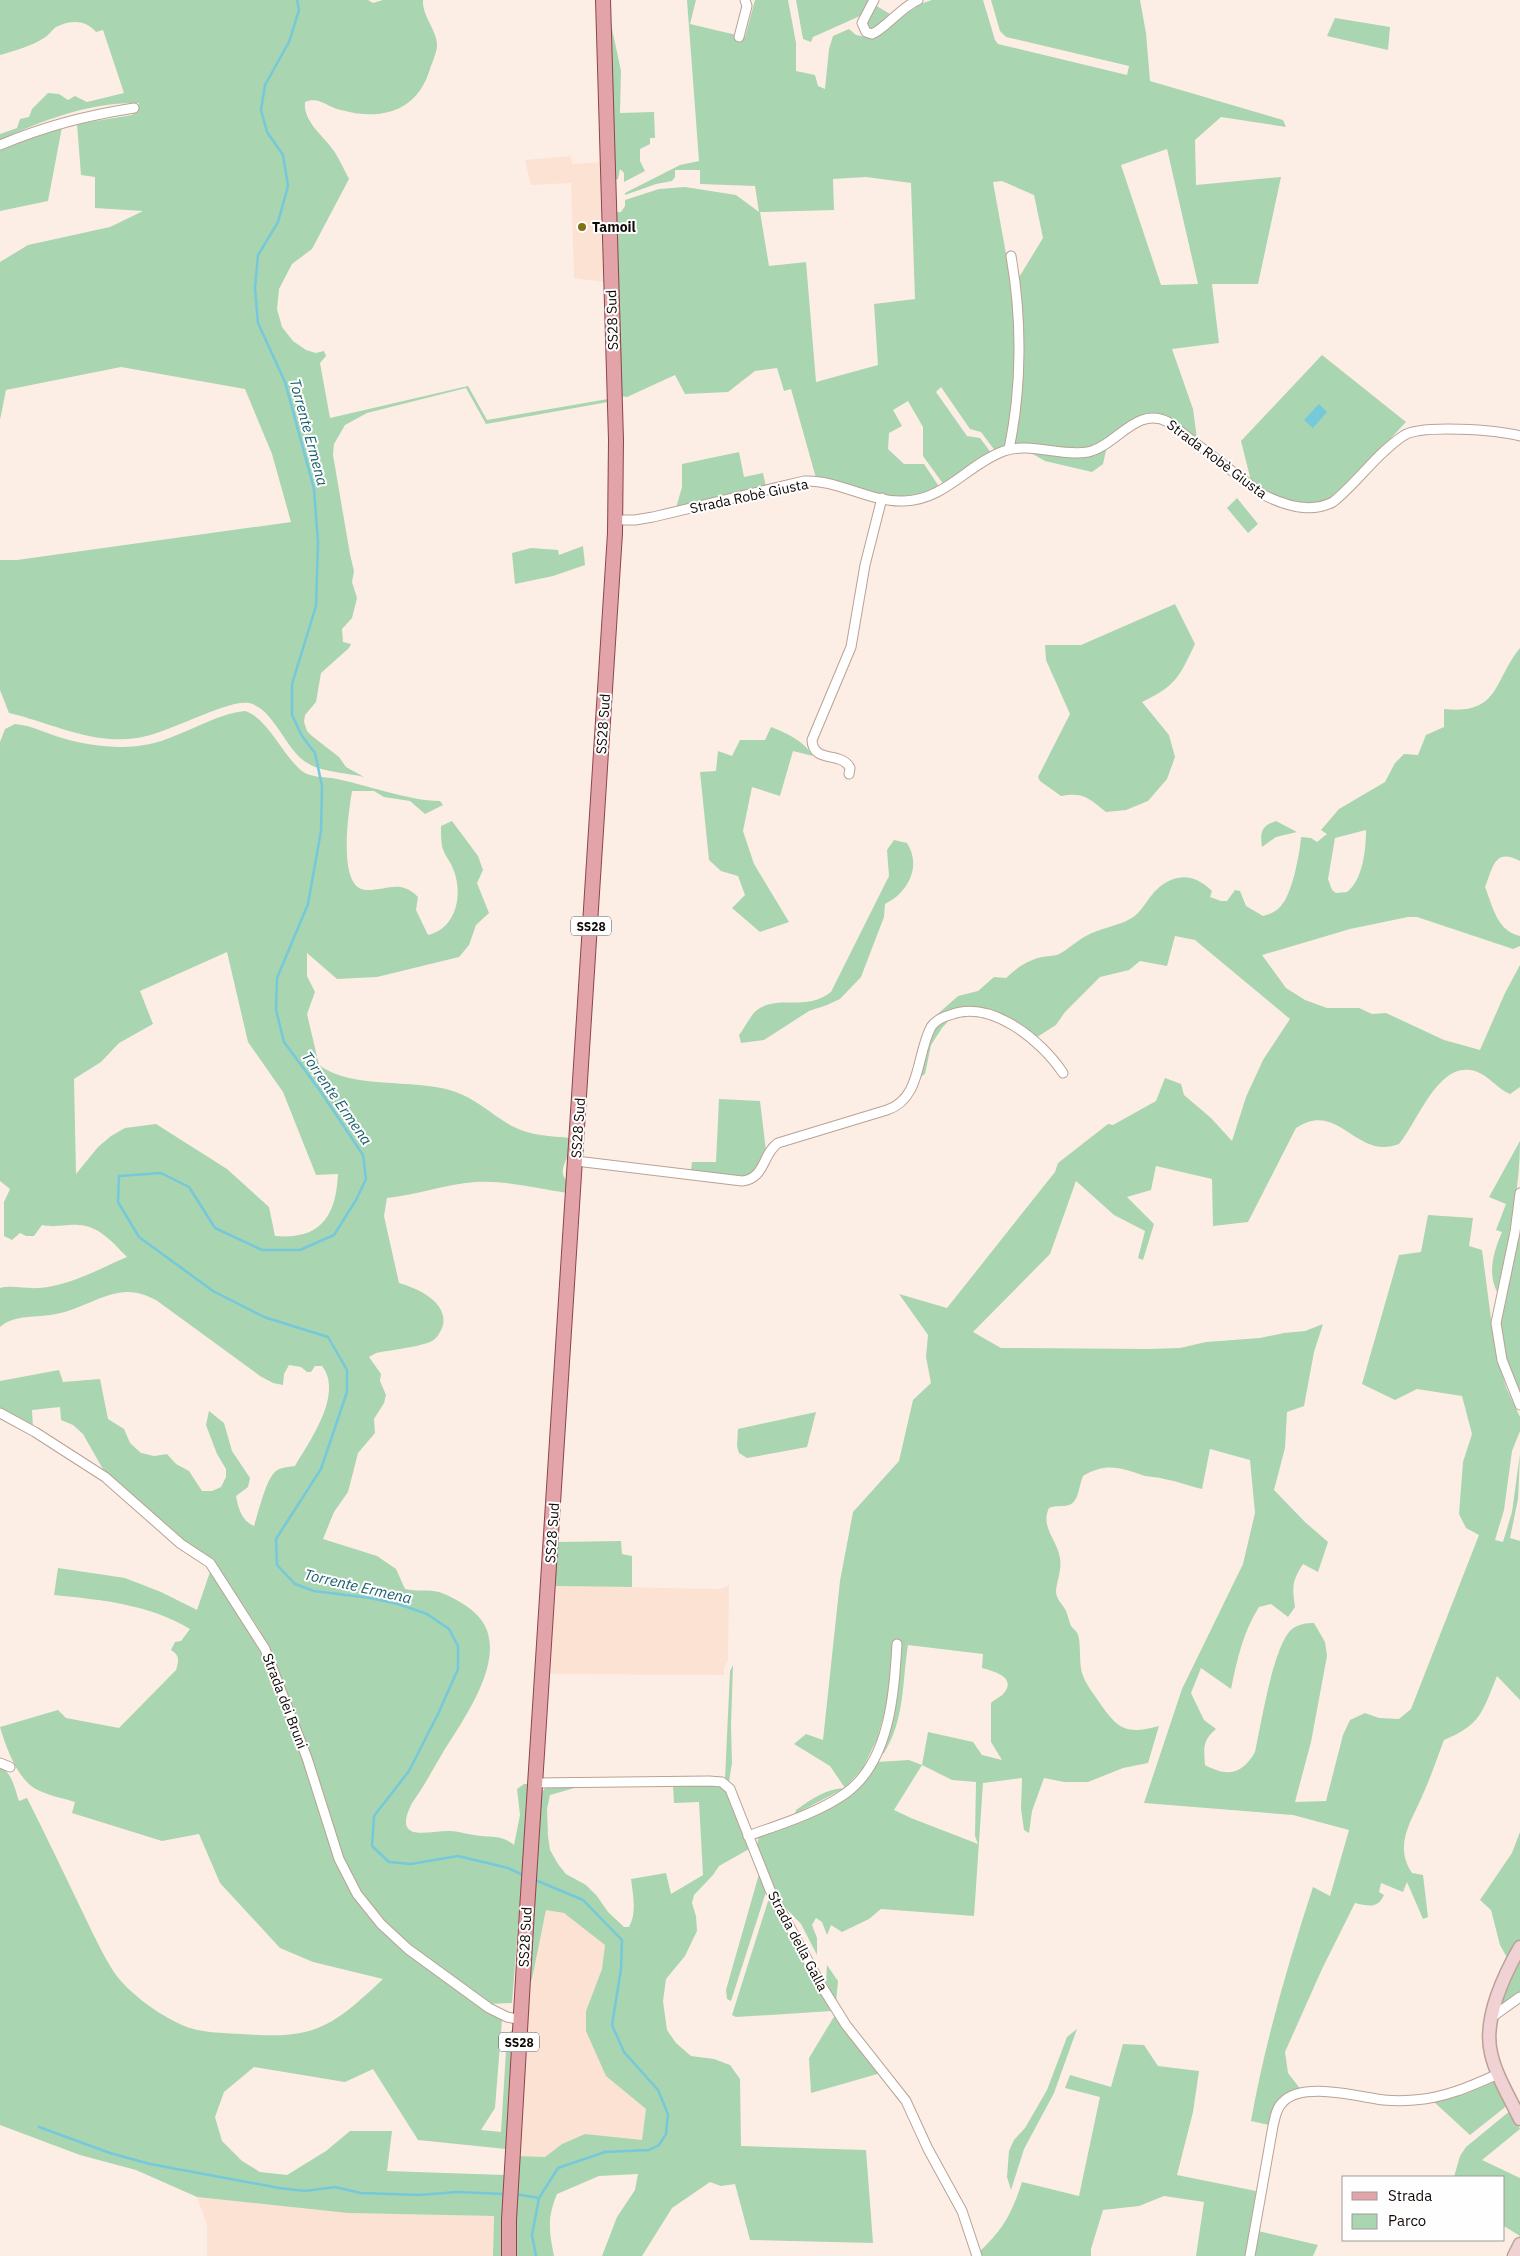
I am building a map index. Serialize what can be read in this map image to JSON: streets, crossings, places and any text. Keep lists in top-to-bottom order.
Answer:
{
  "streets": {
    "main road": ["SS28 Sud", "SS28"],
    "street": ["Strada Robè Giusta", "Strada dei Bruni", "Strada della Galla"]
  },
  "crossings": [
    ["SS28 Sud", "Strada Robè Giusta"],
    ["SS28 Sud", "Strada dei Bruni"],
    ["SS28 Sud", "Strada della Galla"]
  ],
  "water": ["Torrente Ermena"],
  "places": ["Tamoil"],
  "legend": ["Strada", "Parco"]
}
